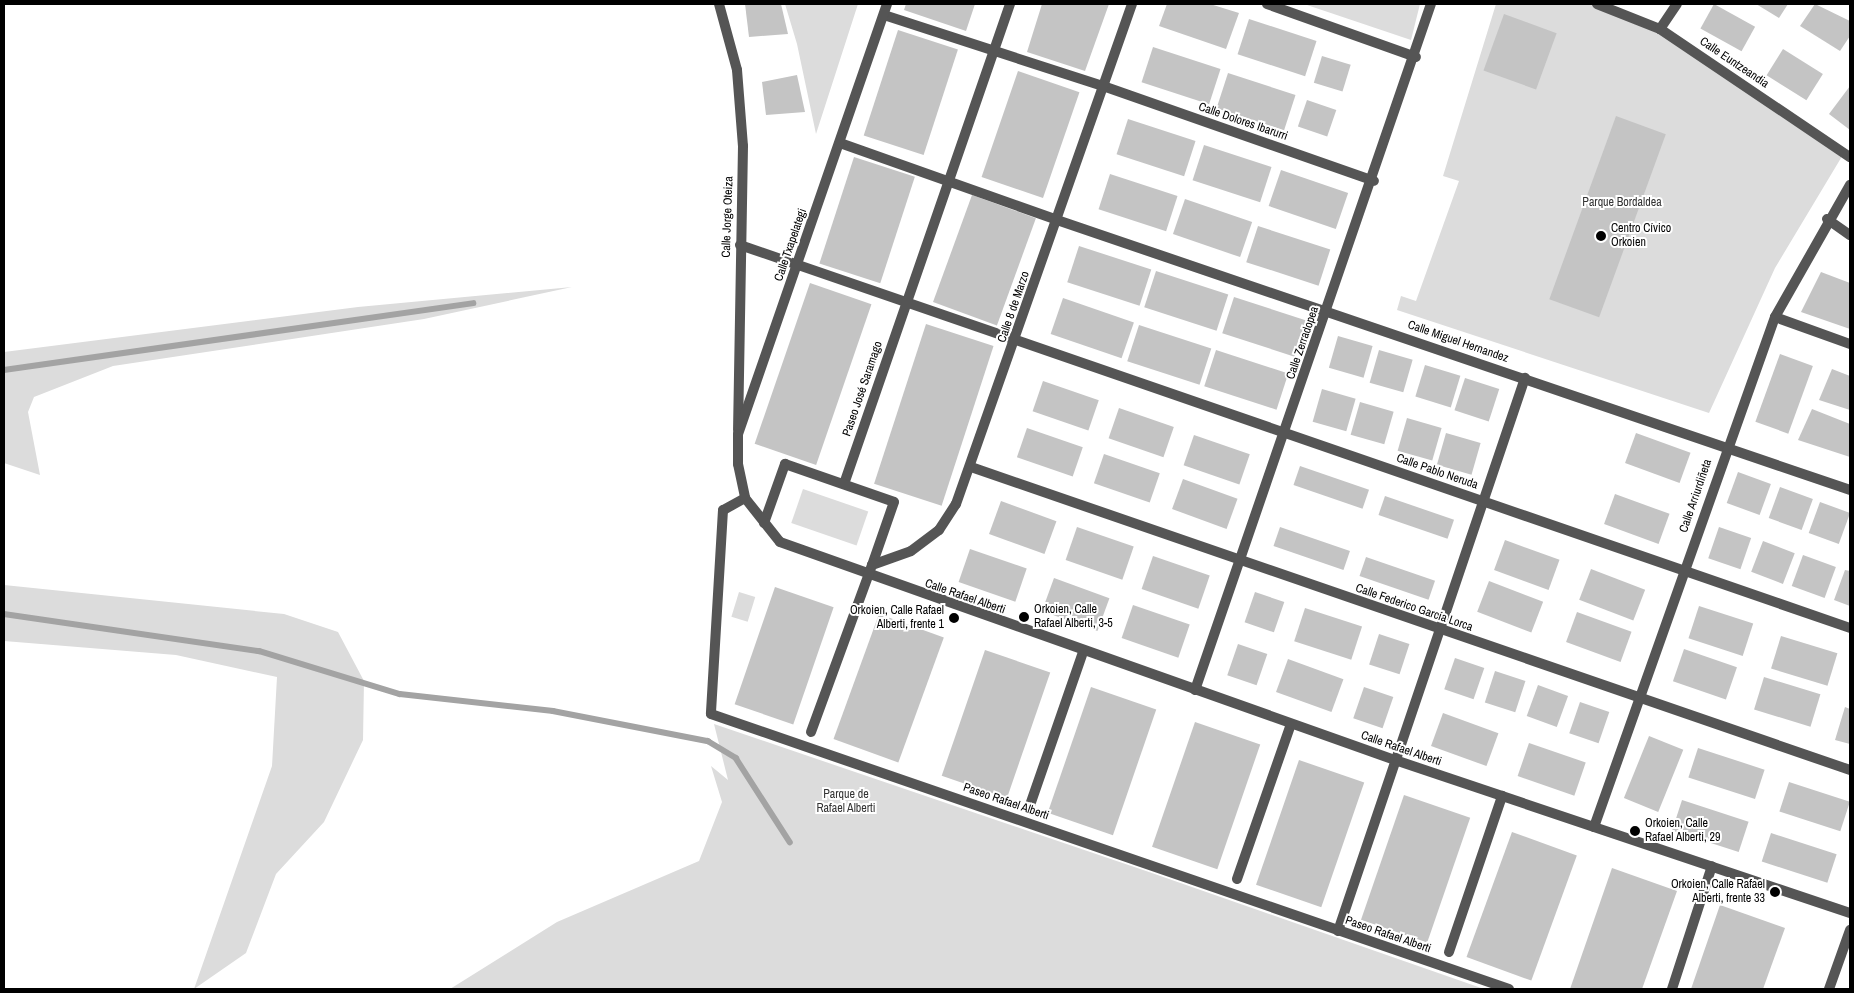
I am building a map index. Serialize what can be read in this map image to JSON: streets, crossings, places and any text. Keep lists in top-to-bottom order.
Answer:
{
  "streets": {
    "street": [
      "Calle Euntzeandia",
      "Calle Dolores Ibarurri",
      "Calle Jorge Oteiza",
      "Calle Txapelategi",
      "Calle 8 de Marzo",
      "Calle Miguel Hernandez",
      "Calle Zerradopea",
      "Paseo José Saramago",
      "Calle Pablo Neruda",
      "Calle Arriurdiñeta",
      "Calle Rafael Alberti",
      "Calle Federico García Lorca",
      "Paseo Rafael Alberti"
    ]
  },
  "crossings": [
    ["Calle Dolores Ibarurri", "Calle 8 de Marzo"],
    ["Calle Dolores Ibarurri", "Calle Zerradopea"],
    ["Calle Jorge Oteiza", "Calle Txapelategi"],
    ["Calle Txapelategi", "Calle Rafael Alberti"],
    ["Calle Txapelategi", "Paseo Rafael Alberti"],
    ["Calle 8 de Marzo", "Calle Miguel Hernandez"],
    ["Calle 8 de Marzo", "Calle Pablo Neruda"],
    ["Calle 8 de Marzo", "Calle Federico García Lorca"],
    ["Calle Miguel Hernandez", "Calle Zerradopea"],
    ["Calle Miguel Hernandez", "Calle Arriurdiñeta"],
    ["Calle Zerradopea", "Calle Pablo Neruda"],
    ["Calle Zerradopea", "Calle Rafael Alberti"],
    ["Calle Zerradopea", "Calle Federico García Lorca"],
    ["Calle Pablo Neruda", "Calle Arriurdiñeta"],
    ["Calle Arriurdiñeta", "Calle Rafael Alberti"],
    ["Calle Arriurdiñeta", "Calle Federico García Lorca"],
    ["Calle Rafael Alberti", "Paseo Rafael Alberti"]
  ],
  "parks": ["Parque Bordaldea", "Parque de Rafael Alberti"],
  "places": [
    "Centro Cívico Orkoien",
    "Orkoien, Calle Rafael Alberti, 3-5",
    "Orkoien, Calle Rafael Alberti, frente 1",
    "Orkoien, Calle Rafael Alberti, 29",
    "Orkoien, Calle Rafael Alberti, frente 33"
  ]
}
